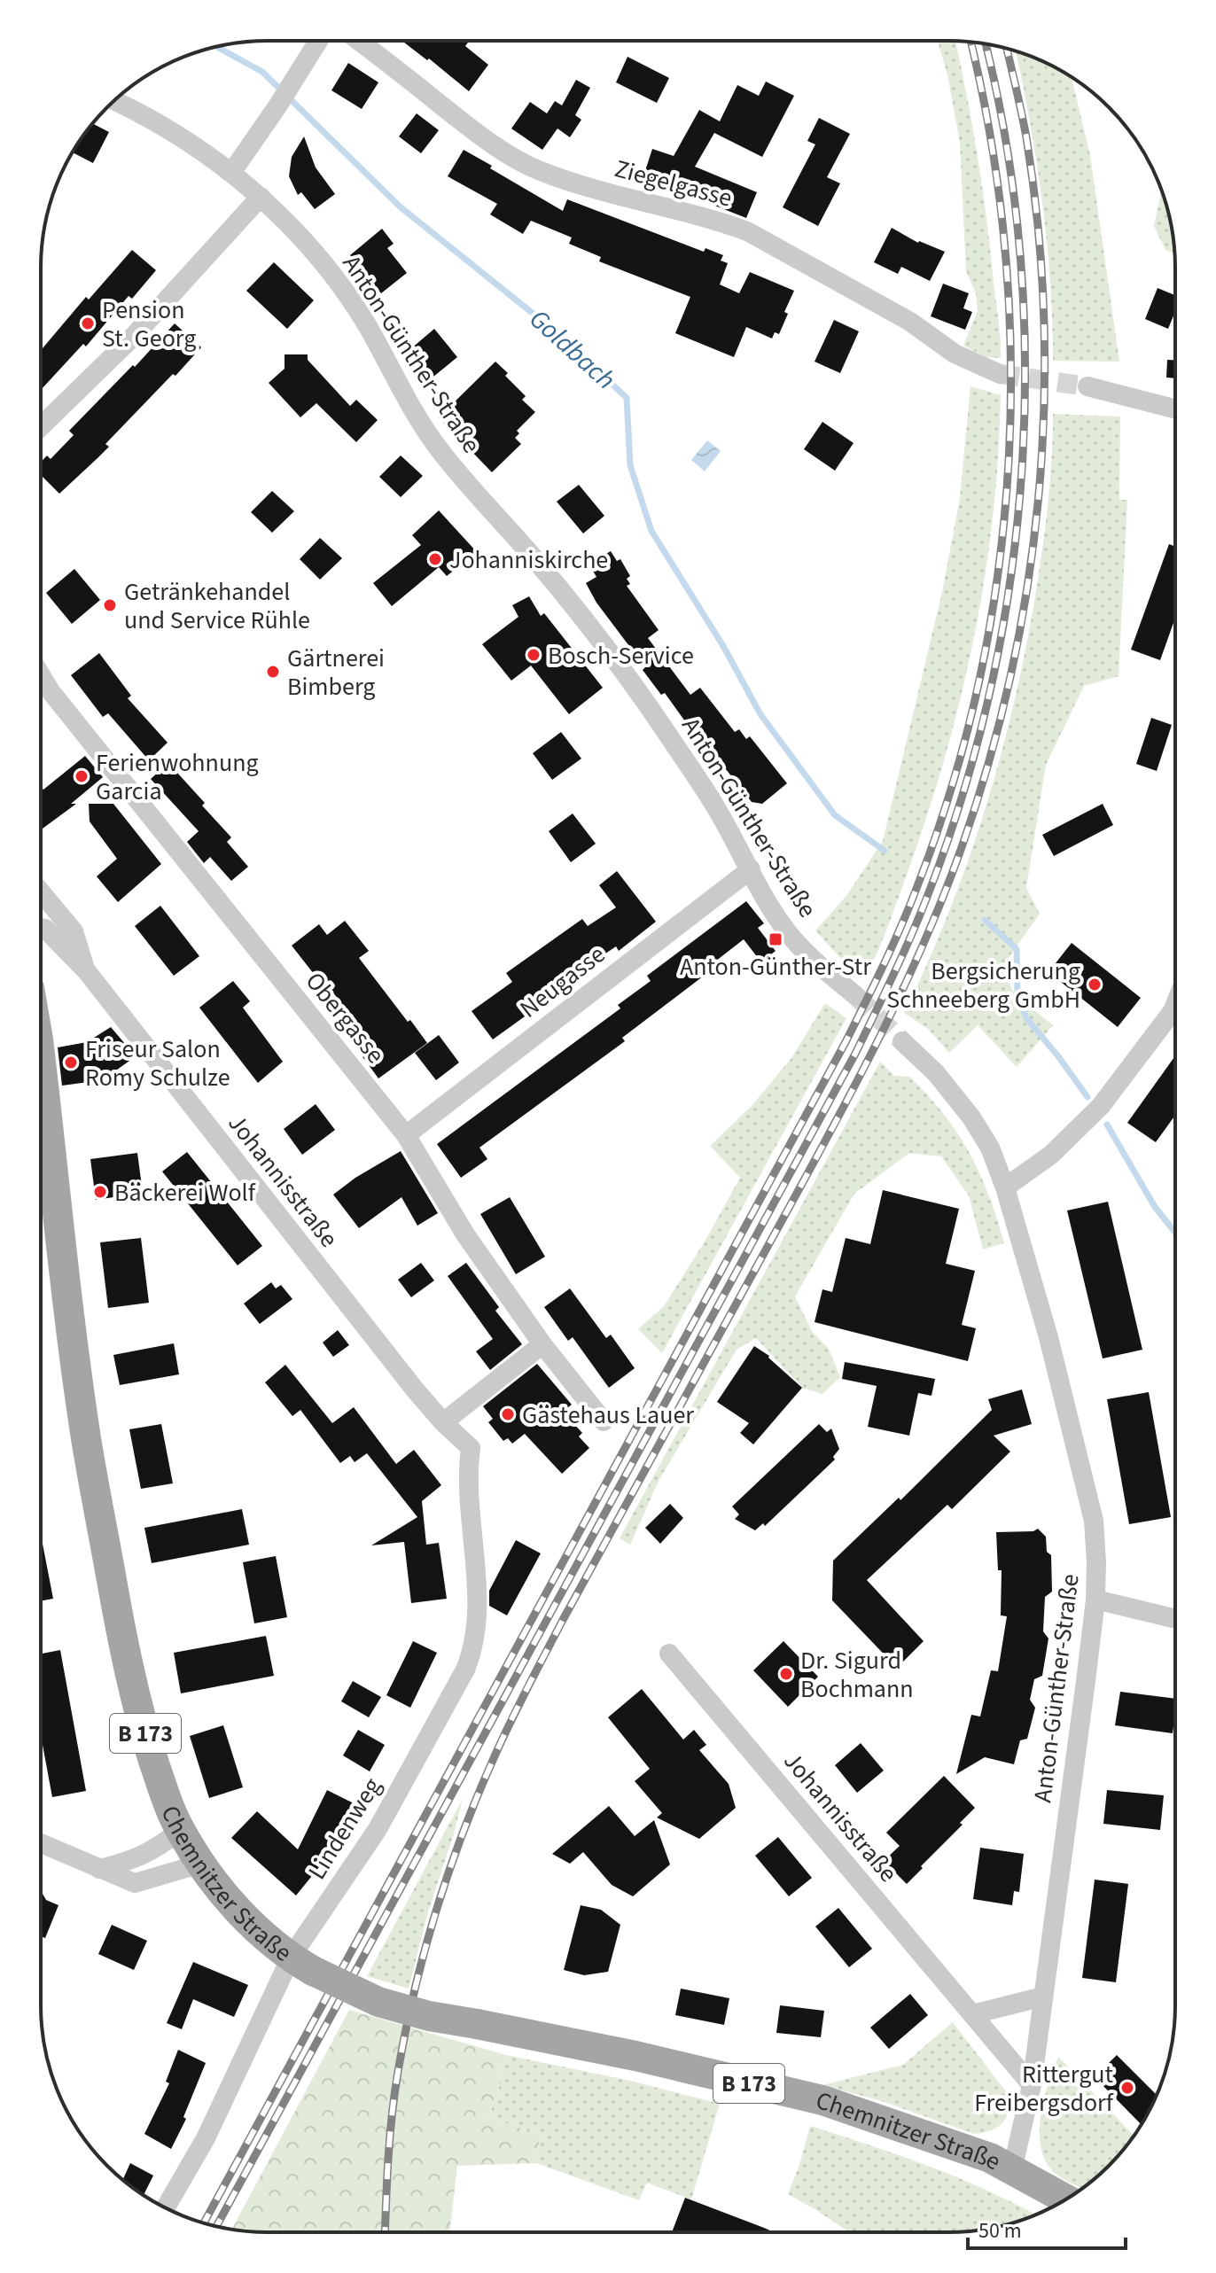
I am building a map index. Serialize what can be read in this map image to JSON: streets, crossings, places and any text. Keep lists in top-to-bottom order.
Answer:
{
  "streets": {
    "main road": ["B 173", "Chemnitzer Straße"],
    "street": [
      "Ziegelgasse",
      "Anton-Günther-Straße",
      "Neugasse",
      "Obergasse",
      "Johannisstraße",
      "Lindenweg"
    ]
  },
  "crossings": [
    ["Anton-Günther-Straße", "Neugasse"],
    ["Anton-Günther-Straße", "Johannisstraße"],
    ["Anton-Günther-Straße", "Chemnitzer Straße"],
    ["Neugasse", "Obergasse"],
    ["Johannisstraße", "Lindenweg"],
    ["Lindenweg", "Chemnitzer Straße"]
  ],
  "water": ["Goldbach"],
  "places": {
    "other": [
      "Pension St. Georg",
      "Johanniskirche",
      "Getränkehandel und Service Rühle",
      "Bosch-Service",
      "Gärtnerei Bimberg",
      "Ferienwohnung Garcia",
      "Bergsicherung Schneeberg GmbH",
      "Friseur Salon Romy Schulze",
      "Bäckerei Wolf",
      "Gästehaus Lauer",
      "Dr. Sigurd Bochmann",
      "Rittergut Freibergsdorf"
    ],
    "transit": ["Anton-Günther-Str"]
  },
  "scale_bar": "50 m"
}
